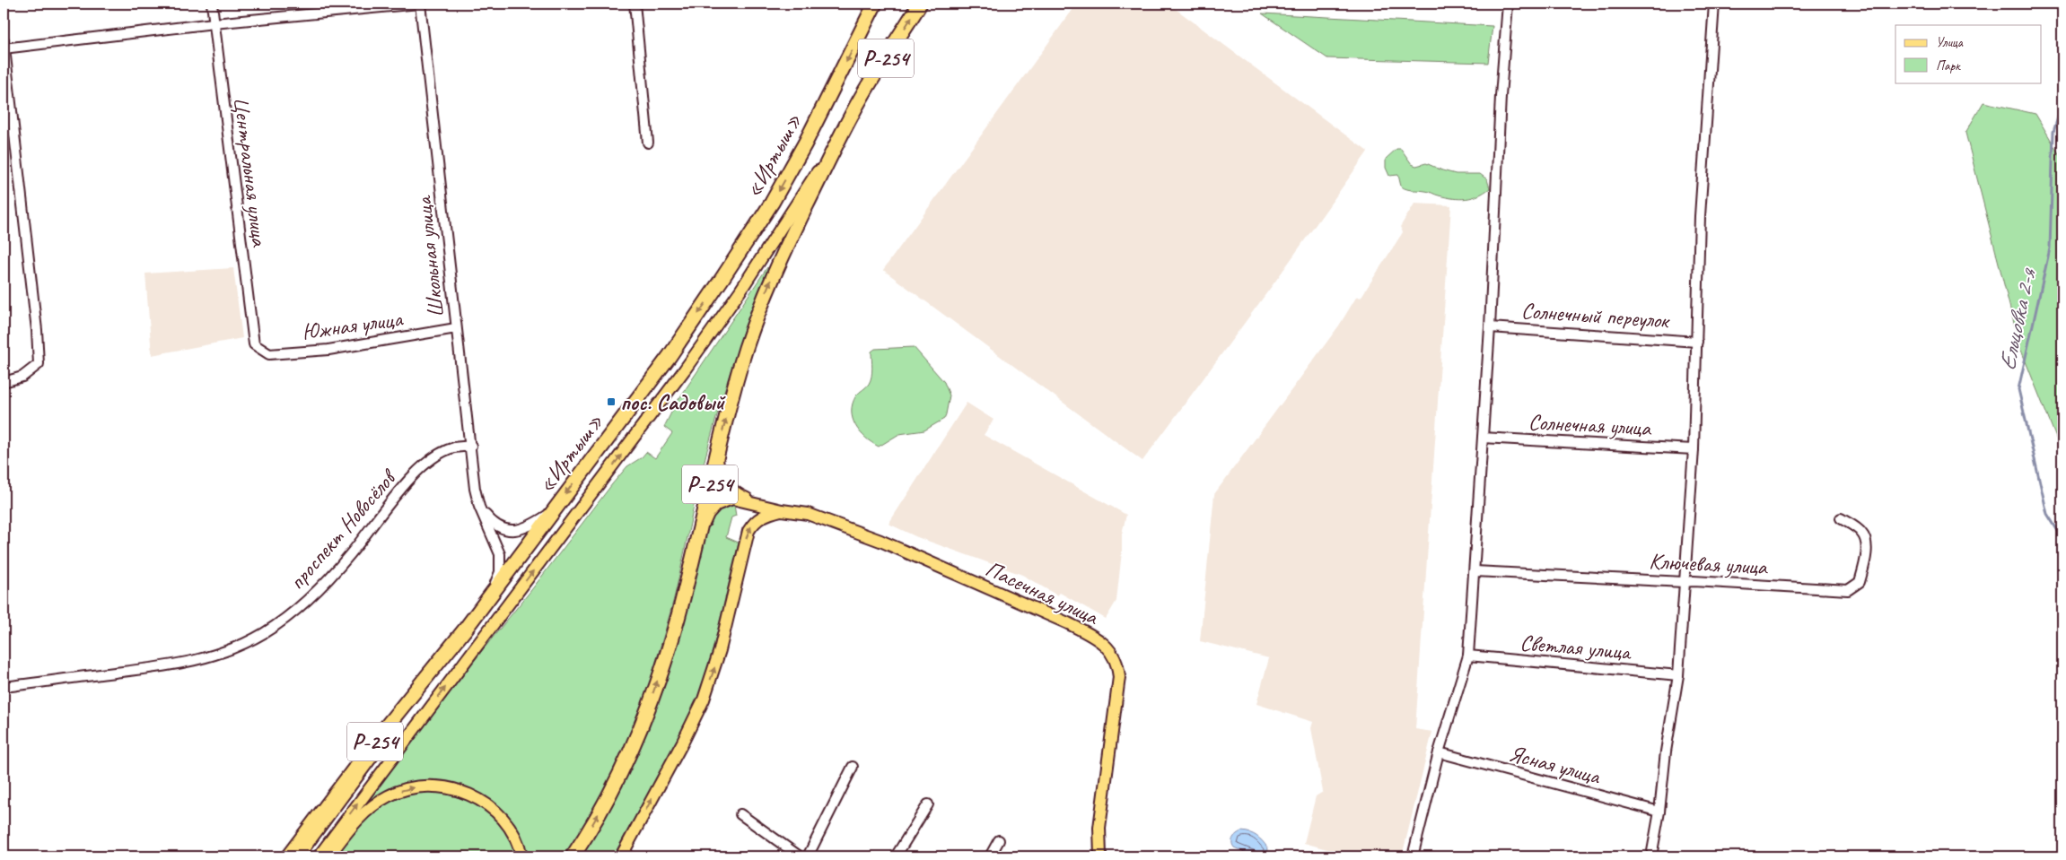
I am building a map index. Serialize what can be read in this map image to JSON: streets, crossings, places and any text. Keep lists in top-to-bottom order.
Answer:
{
  "streets": {
    "highway": ["Р-254", "«Иртыш»"],
    "main road": ["Пасечная улица"],
    "street": [
      "Центральная улица",
      "Школьная улица",
      "Солнечный переулок",
      "Южная улица",
      "Солнечная улица",
      "проспект Новосёлов",
      "Ключевая улица",
      "Светлая улица",
      "Ясная улица"
    ]
  },
  "crossings": [
    ["«Иртыш»", "Школьная улица"],
    ["Центральная улица", "Южная улица"],
    ["Школьная улица", "Южная улица"],
    ["Школьная улица", "проспект Новосёлов"]
  ],
  "water": ["Ельцовка 2-я"],
  "places": {
    "transit": ["пос. Садовый"]
  },
  "legend": ["Улица", "Парк"]
}
